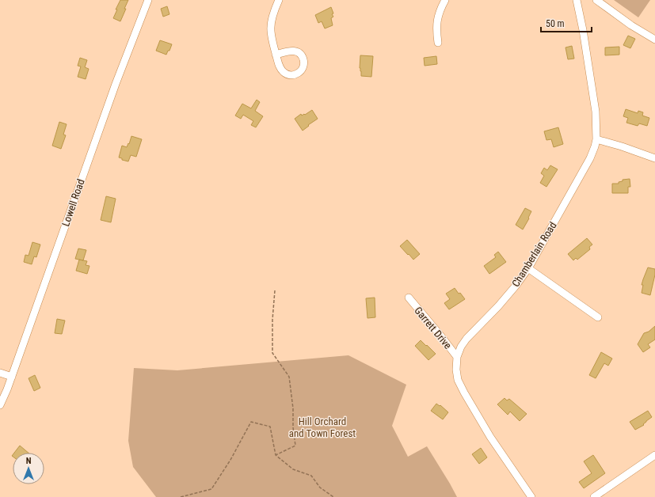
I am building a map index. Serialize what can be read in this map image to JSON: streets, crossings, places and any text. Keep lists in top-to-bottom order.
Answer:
{
  "streets": {
    "street": ["Lowell Road", "Chamberlain Road", "Garrett Drive"]
  },
  "crossings": [
    ["Chamberlain Road", "Garrett Drive"]
  ],
  "parks": ["Hill Orchard and Town Forest"],
  "scale_bar": "50 m",
  "north": "top"
}
